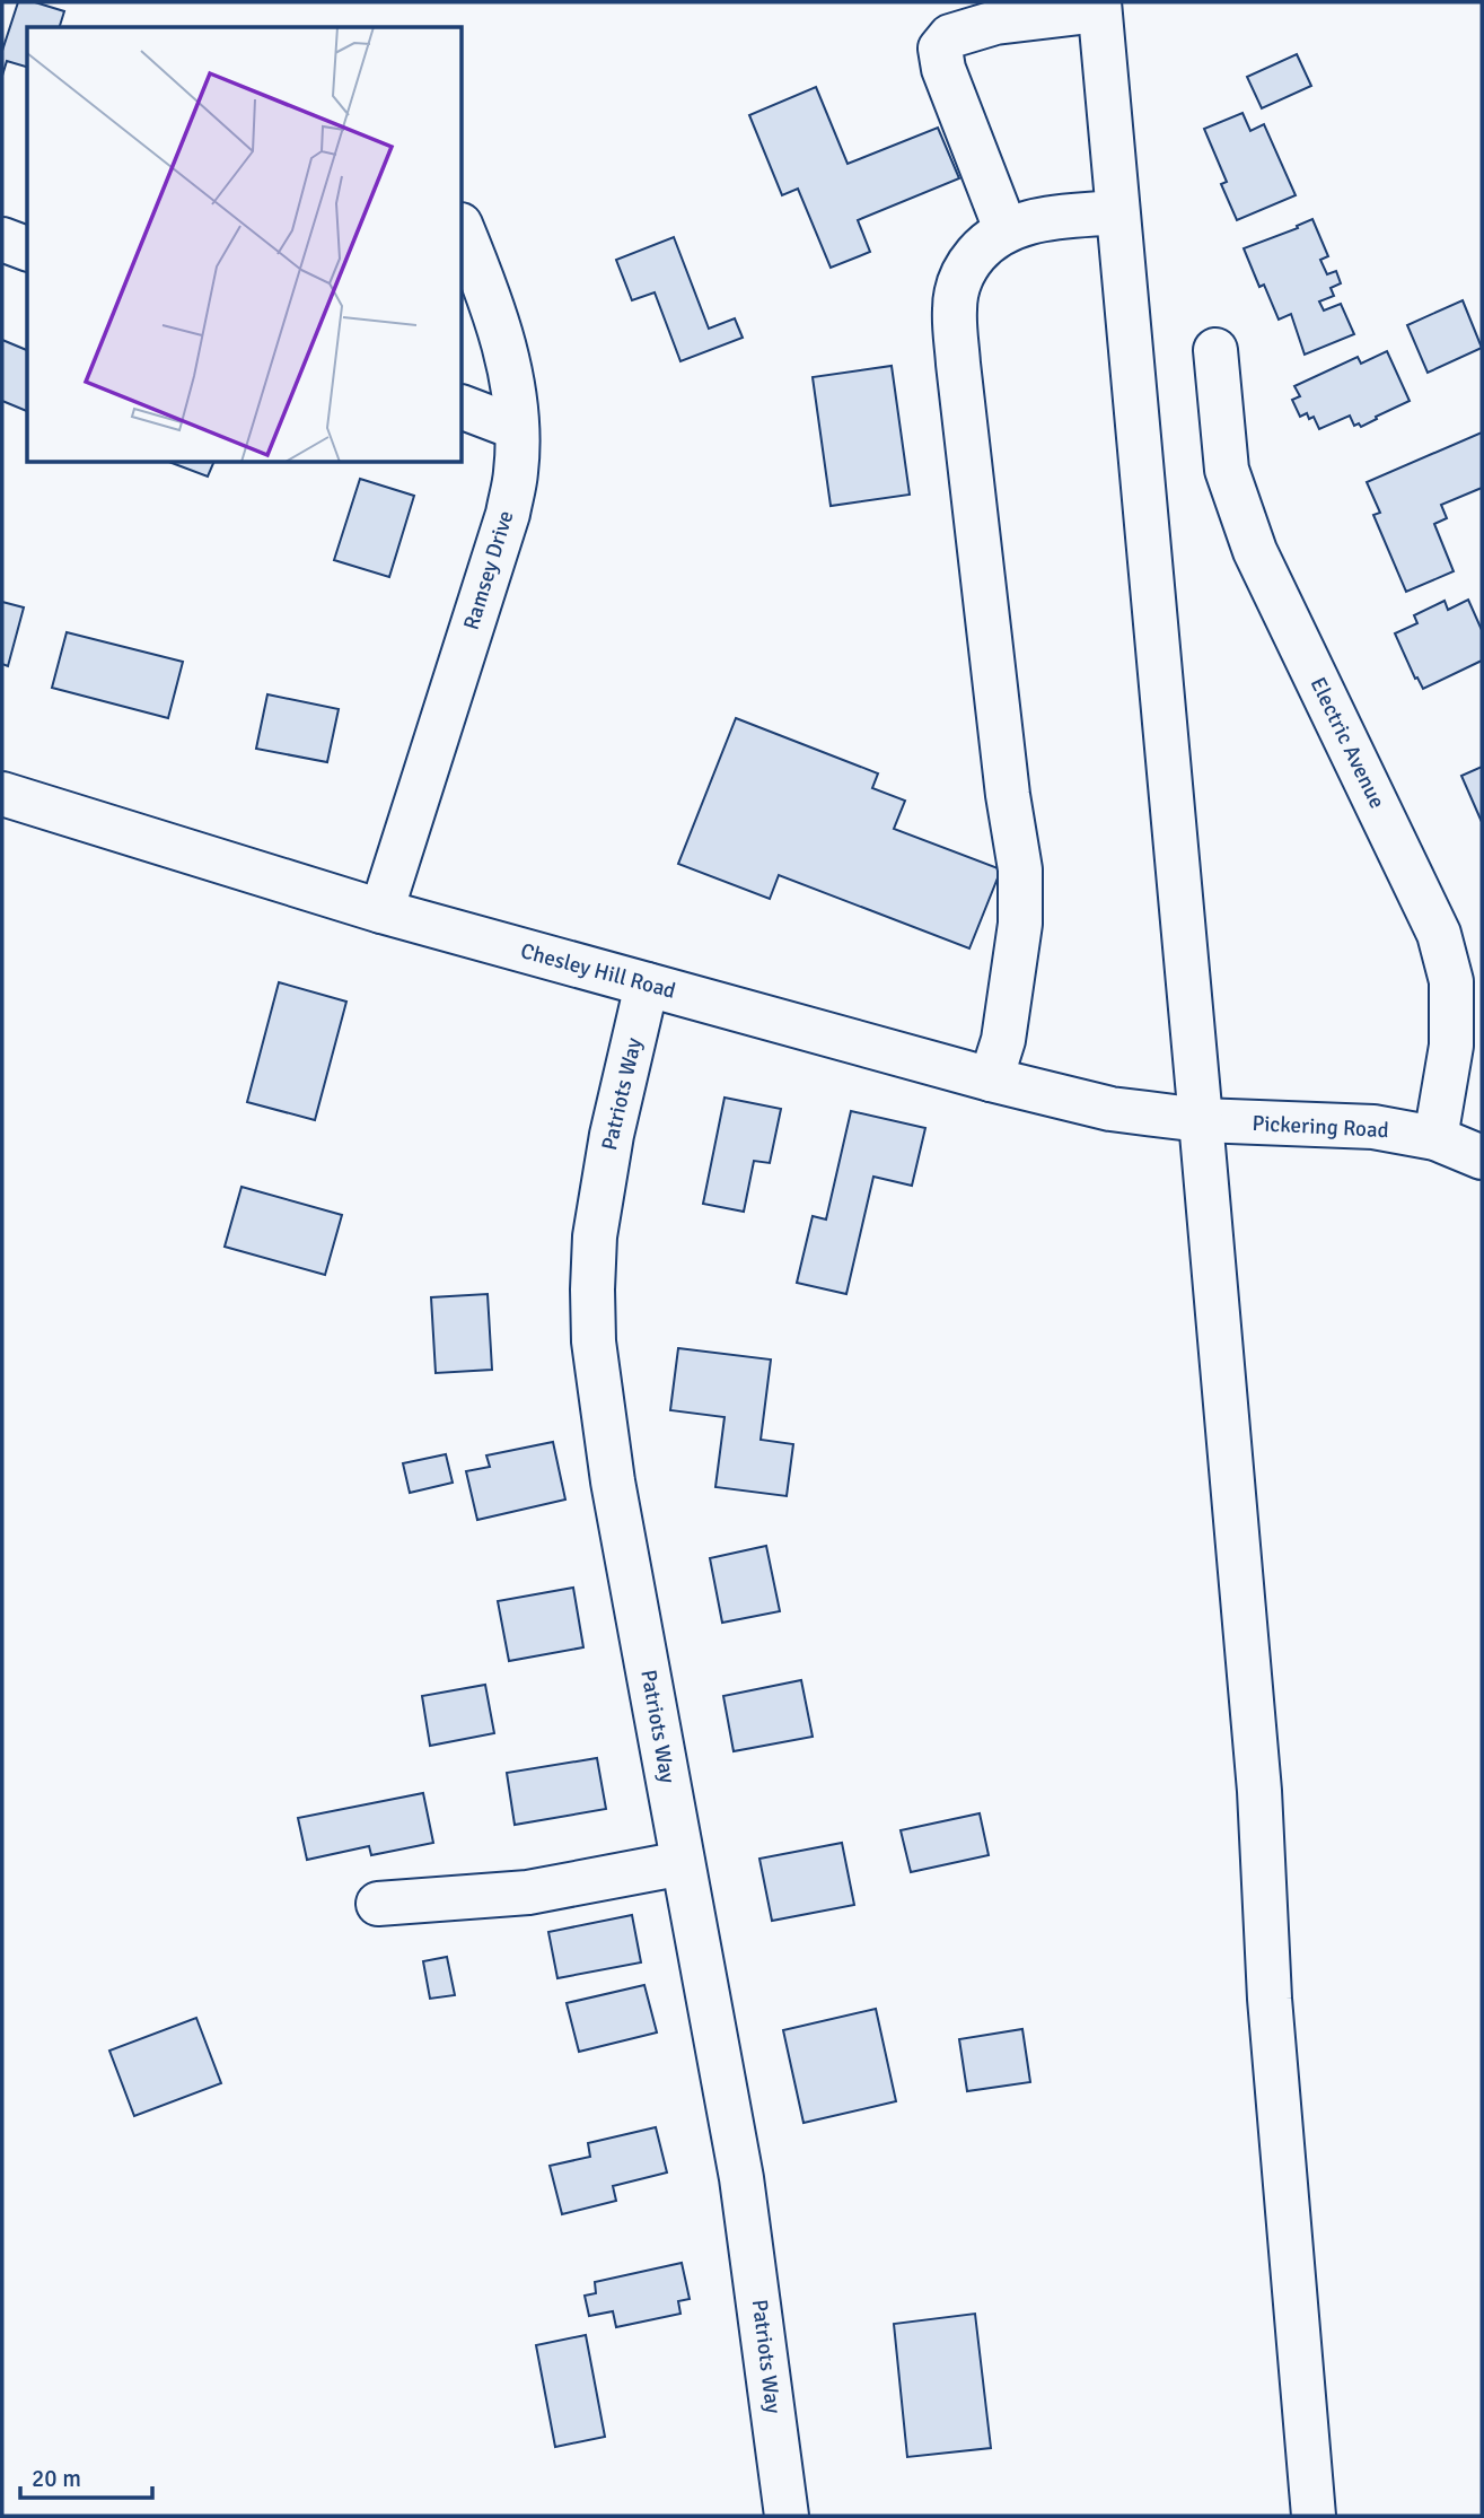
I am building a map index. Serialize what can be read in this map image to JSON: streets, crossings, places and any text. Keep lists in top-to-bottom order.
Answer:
{
  "streets": {
    "main road": [
      "Ramsey Drive",
      "Electric Avenue",
      "Chesley Hill Road",
      "Patriots Way",
      "Pickering Road"
    ]
  },
  "crossings": [
    ["Ramsey Drive", "Chesley Hill Road"],
    ["Electric Avenue", "Pickering Road"],
    ["Chesley Hill Road", "Patriots Way"],
    ["Chesley Hill Road", "Pickering Road"]
  ],
  "scale_bar": "20 m"
}
